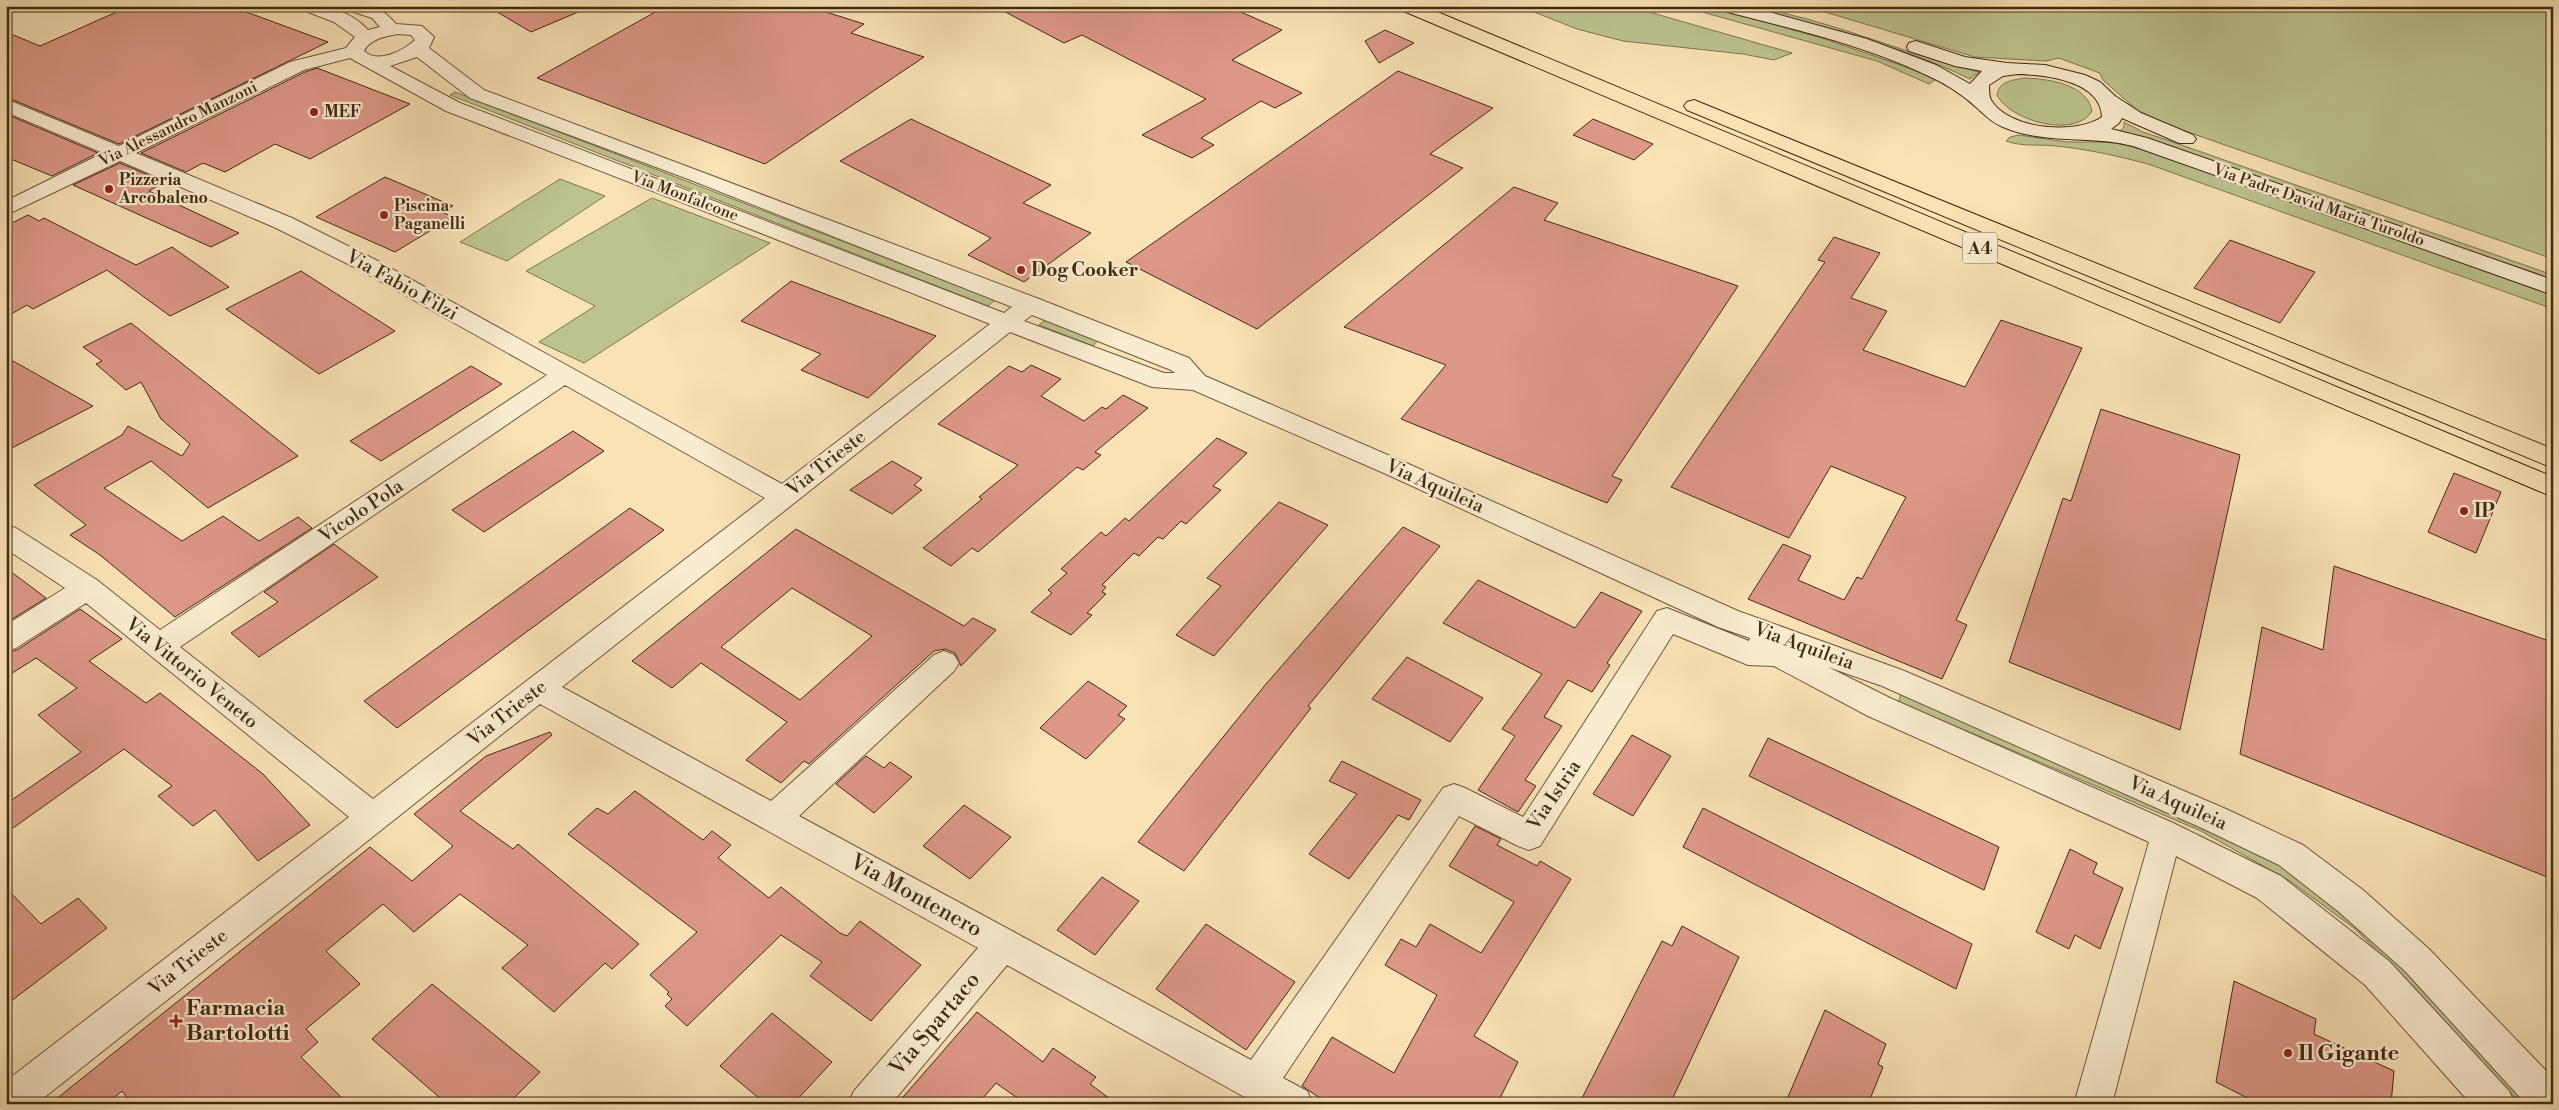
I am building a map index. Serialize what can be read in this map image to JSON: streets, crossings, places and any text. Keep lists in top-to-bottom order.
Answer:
{
  "streets": {
    "highway": ["A4"],
    "street": [
      "Via Alessandro Manzoni",
      "Via Monfalcone",
      "Via Padre David Maria Turoldo",
      "Via Fabio Filzi",
      "Via Trieste",
      "Via Aquileia",
      "Vicolo Pola",
      "Via Vittorio Veneto",
      "Via Istria",
      "Via Montenero",
      "Via Spartaco"
    ]
  },
  "crossings": [
    ["Via Alessandro Manzoni", "Via Monfalcone"],
    ["Via Alessandro Manzoni", "Via Fabio Filzi"],
    ["Via Monfalcone", "Via Trieste"],
    ["Via Monfalcone", "Via Aquileia"],
    ["Via Fabio Filzi", "Via Trieste"],
    ["Via Fabio Filzi", "Vicolo Pola"],
    ["Via Trieste", "Via Aquileia"],
    ["Via Trieste", "Via Vittorio Veneto"],
    ["Via Trieste", "Via Montenero"],
    ["Via Aquileia", "Via Istria"],
    ["Vicolo Pola", "Via Vittorio Veneto"],
    ["Via Istria", "Via Montenero"],
    ["Via Montenero", "Via Spartaco"]
  ],
  "places": {
    "other": [
      "MEF",
      "Pizzeria Arcobaleno",
      "Piscina Paganelli",
      "Dog Cooker",
      "IP",
      "Il Gigante"
    ],
    "health": ["Farmacia Bartolotti"]
  }
}
